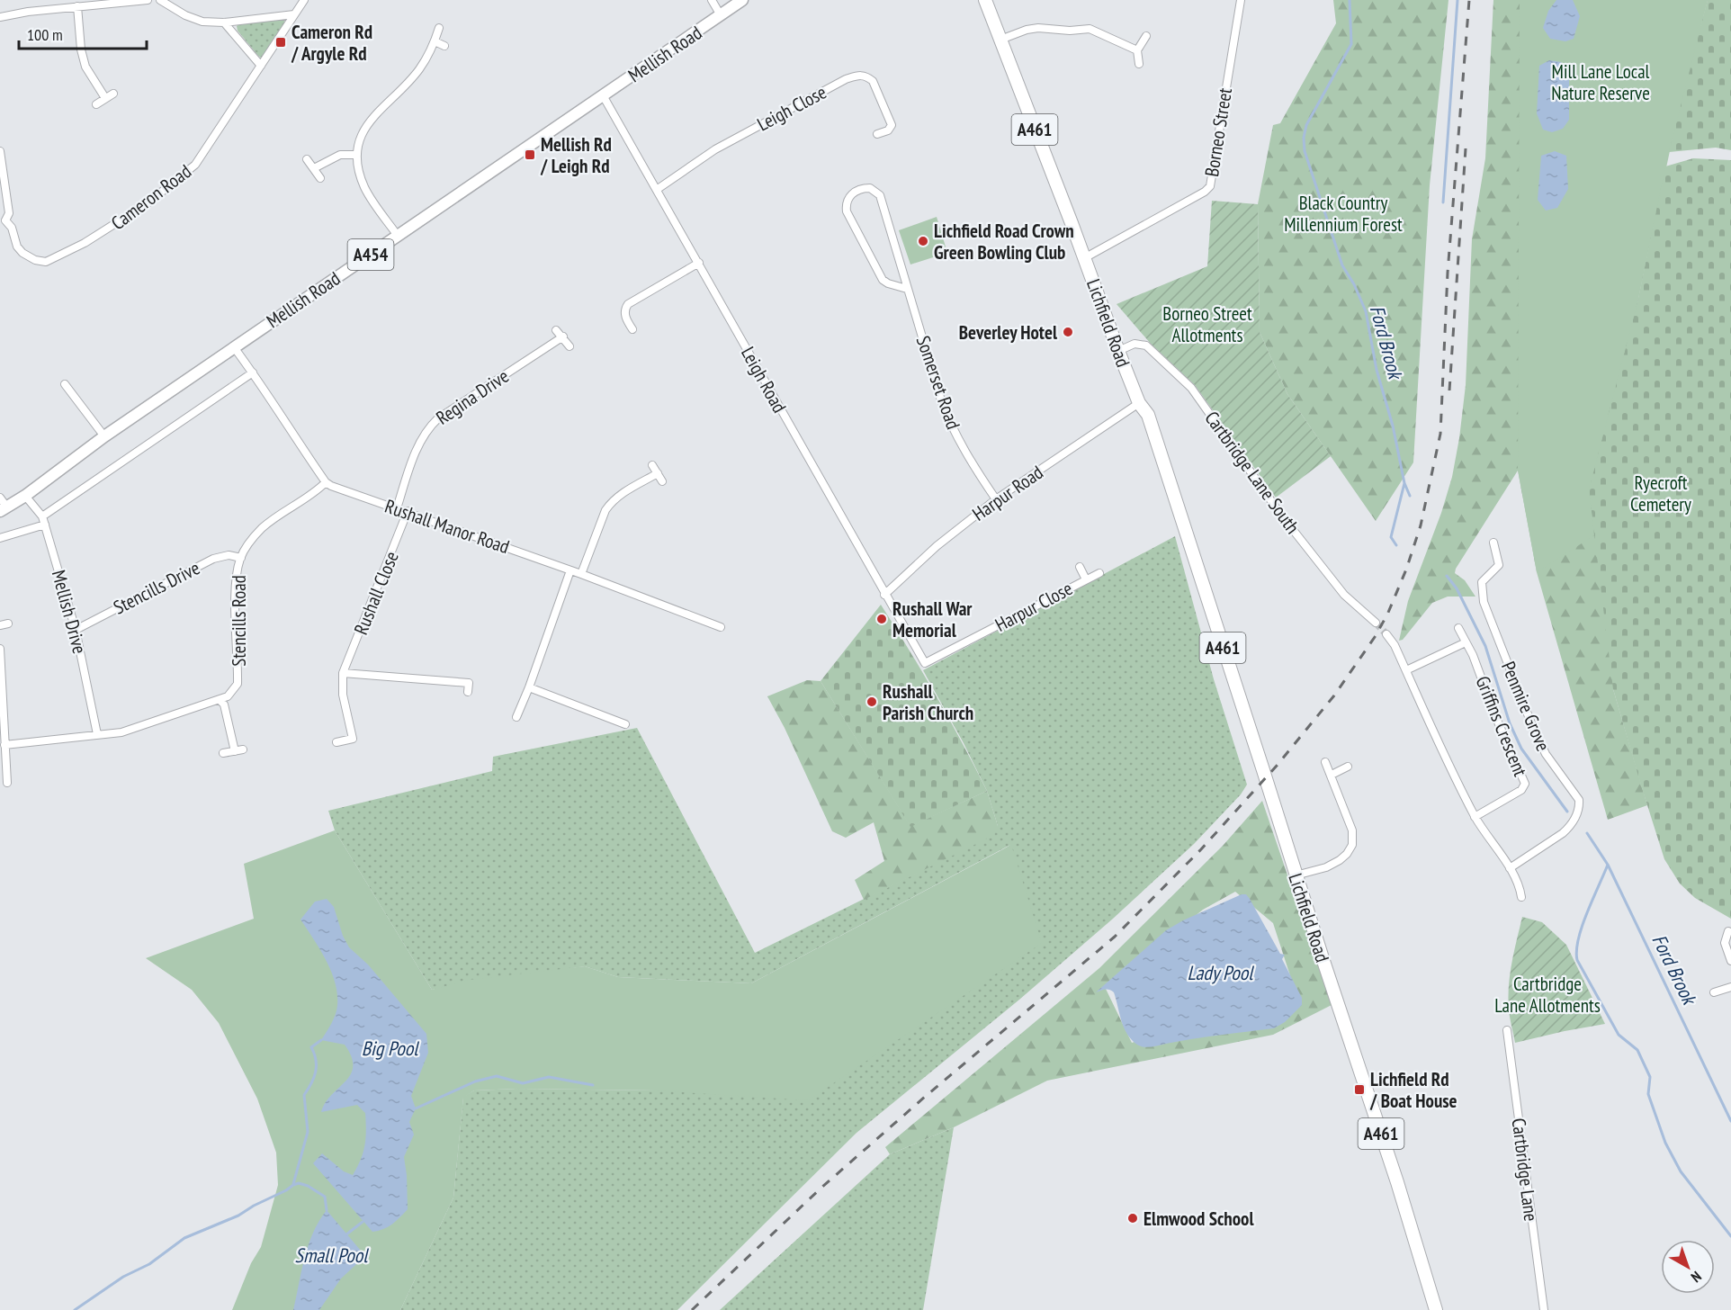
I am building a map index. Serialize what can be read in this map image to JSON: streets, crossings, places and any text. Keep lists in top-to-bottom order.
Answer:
{
  "streets": {
    "highway": ["A461", "Lichfield Road"],
    "main road": ["Mellish Road", "A454"],
    "street": [
      "Leigh Close",
      "Borneo Street",
      "Cameron Road",
      "Leigh Road",
      "Somerset Road",
      "Regina Drive",
      "Cartbridge Lane South",
      "Harpur Road",
      "Rushall Manor Road",
      "Stencills Drive",
      "Rushall Close",
      "Harpur Close",
      "Mellish Drive",
      "Stencills Road",
      "Penmire Grove",
      "Griffins Crescent",
      "Cartbridge Lane"
    ]
  },
  "crossings": [
    ["Mellish Road", "Leigh Road"],
    ["Mellish Road", "Mellish Drive"],
    ["Leigh Close", "Leigh Road"],
    ["Borneo Street", "Lichfield Road"],
    ["Lichfield Road", "Cartbridge Lane South"],
    ["Lichfield Road", "Harpur Road"],
    ["Leigh Road", "Harpur Road"],
    ["Leigh Road", "Harpur Close"],
    ["Somerset Road", "Harpur Road"],
    ["Regina Drive", "Rushall Manor Road"],
    ["Rushall Manor Road", "Rushall Close"],
    ["Rushall Manor Road", "Stencills Road"],
    ["Stencills Drive", "Mellish Drive"],
    ["Stencills Drive", "Stencills Road"],
    ["Mellish Drive", "Stencills Road"]
  ],
  "water": [
    "Ford Brook",
    "Lady Pool",
    "Big Pool",
    "Small Pool"
  ],
  "parks": [
    "Mill Lane Local Nature Reserve",
    "Black Country Millennium Forest",
    "Borneo Street Allotments",
    "Ryecroft Cemetery",
    "Cartbridge Lane Allotments"
  ],
  "places": {
    "transit": ["Cameron Rd / Argyle Rd", "Mellish Rd / Leigh Rd", "Lichfield Rd / Boat House"],
    "other": [
      "Lichfield Road Crown Green Bowling Club",
      "Beverley Hotel",
      "Rushall War Memorial",
      "Rushall Parish Church",
      "Elmwood School"
    ]
  },
  "scale_bar": "100 m",
  "north": "bottom right"
}
